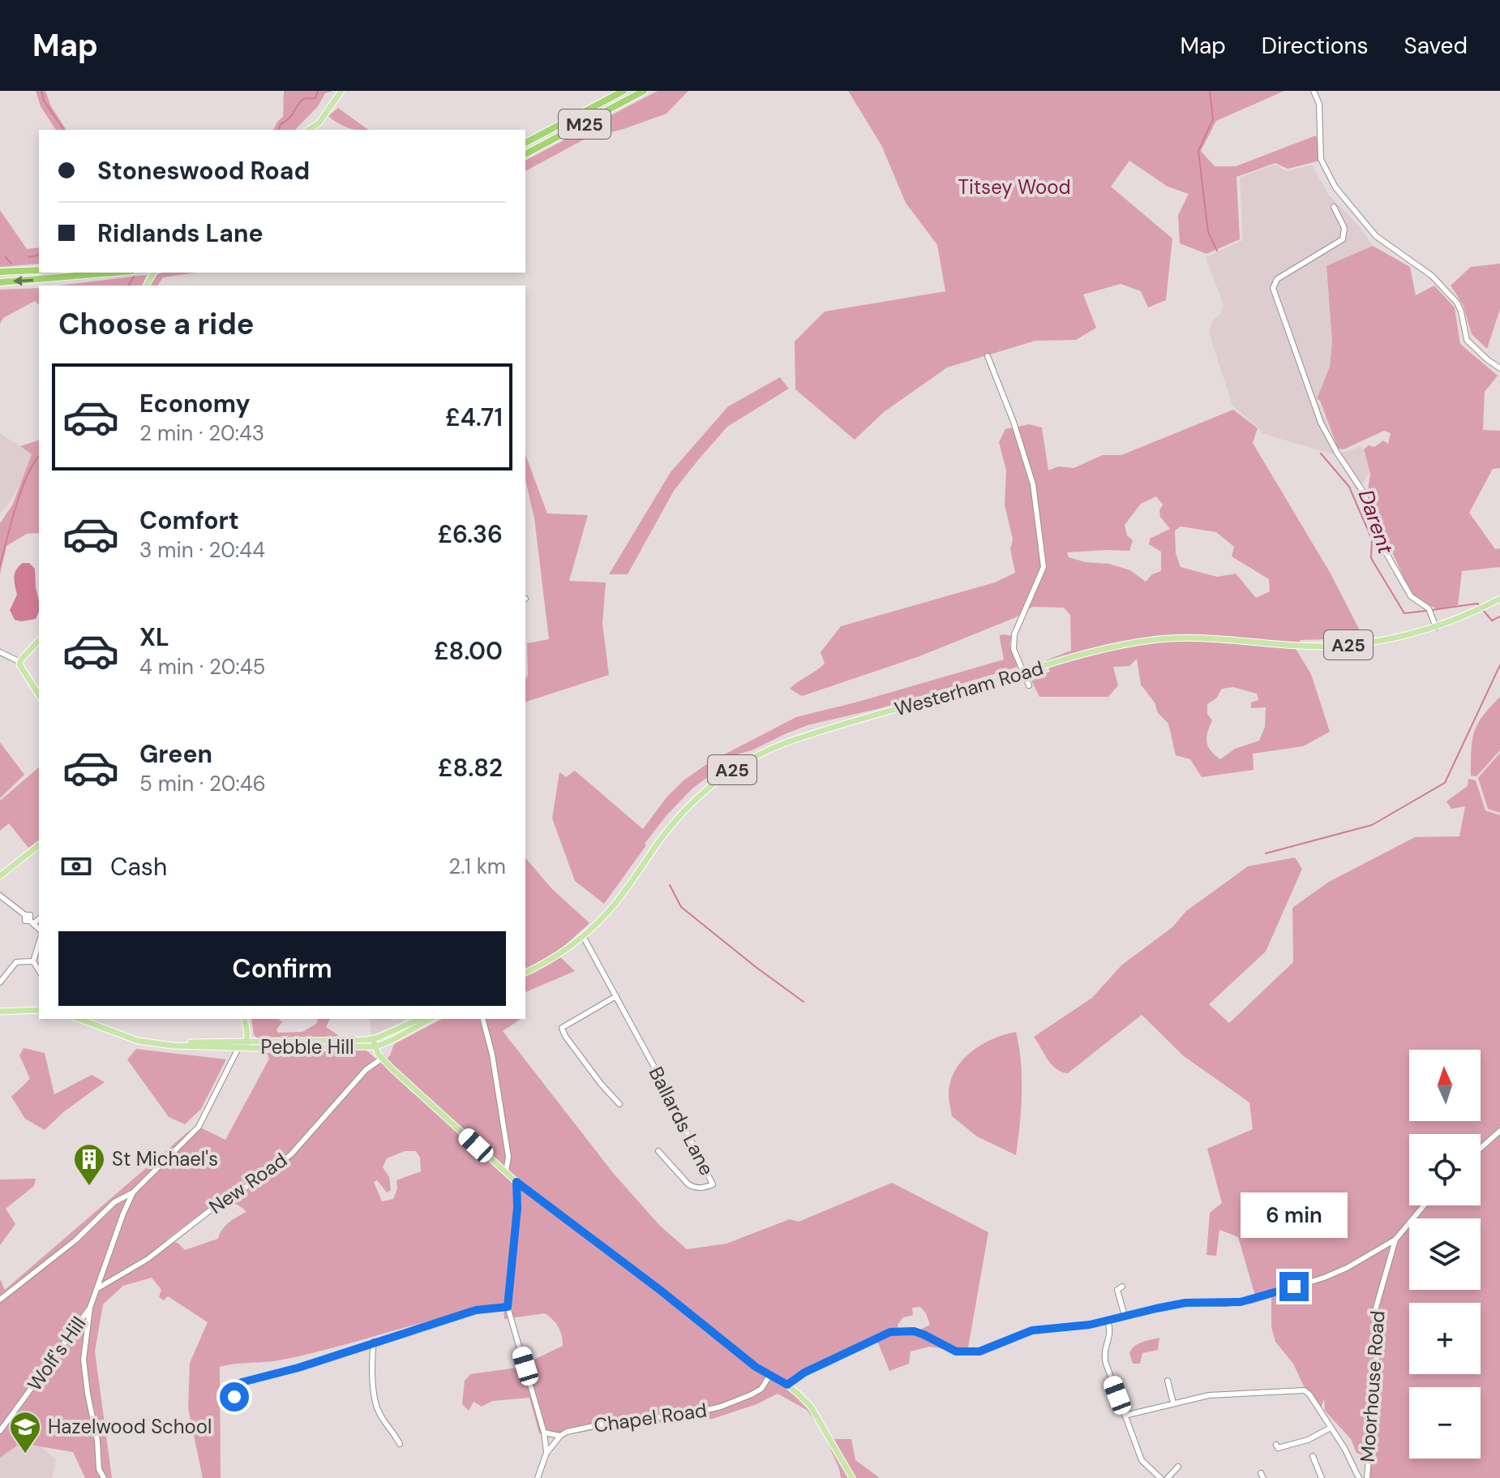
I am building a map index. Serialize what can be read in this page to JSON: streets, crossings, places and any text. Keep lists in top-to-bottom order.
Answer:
{
  "streets": {
    "highway": ["M25"],
    "main road": ["A25", "Westerham Road", "Pebble Hill"],
    "street": [
      "Ballards Lane",
      "New Road",
      "Wolf's Hill",
      "Moorhouse Road",
      "Chapel Road"
    ]
  },
  "crossings": [
    ["Westerham Road", "Ballards Lane"]
  ],
  "water": ["Darent"],
  "parks": ["Titsey Wood"],
  "places": {
    "building": ["St Michael's"],
    "school or university": ["Hazelwood School"]
  },
  "north": "top",
  "page": {
    "header": "Map",
    "nav": ["Map", "Directions", "Saved"],
    "banner": ["Stoneswood Road", "Ridlands Lane"],
    "heading": "Choose a ride",
    "list": [
      {
        "name": "Economy",
        "note": "2 min · 20:43",
        "value": "£4.71"
      },
      {
        "name": "Comfort",
        "note": "3 min · 20:44",
        "value": "£6.36"
      },
      {
        "name": "XL",
        "note": "4 min · 20:45",
        "value": "£8.00"
      },
      {
        "name": "Green",
        "note": "5 min · 20:46",
        "value": "£8.82"
      }
    ],
    "pay": ["Cash", "2.1 km"],
    "buttons": "Confirm",
    "map_buttons": ["+", "−"],
    "bubble": "6 min"
  }
}
